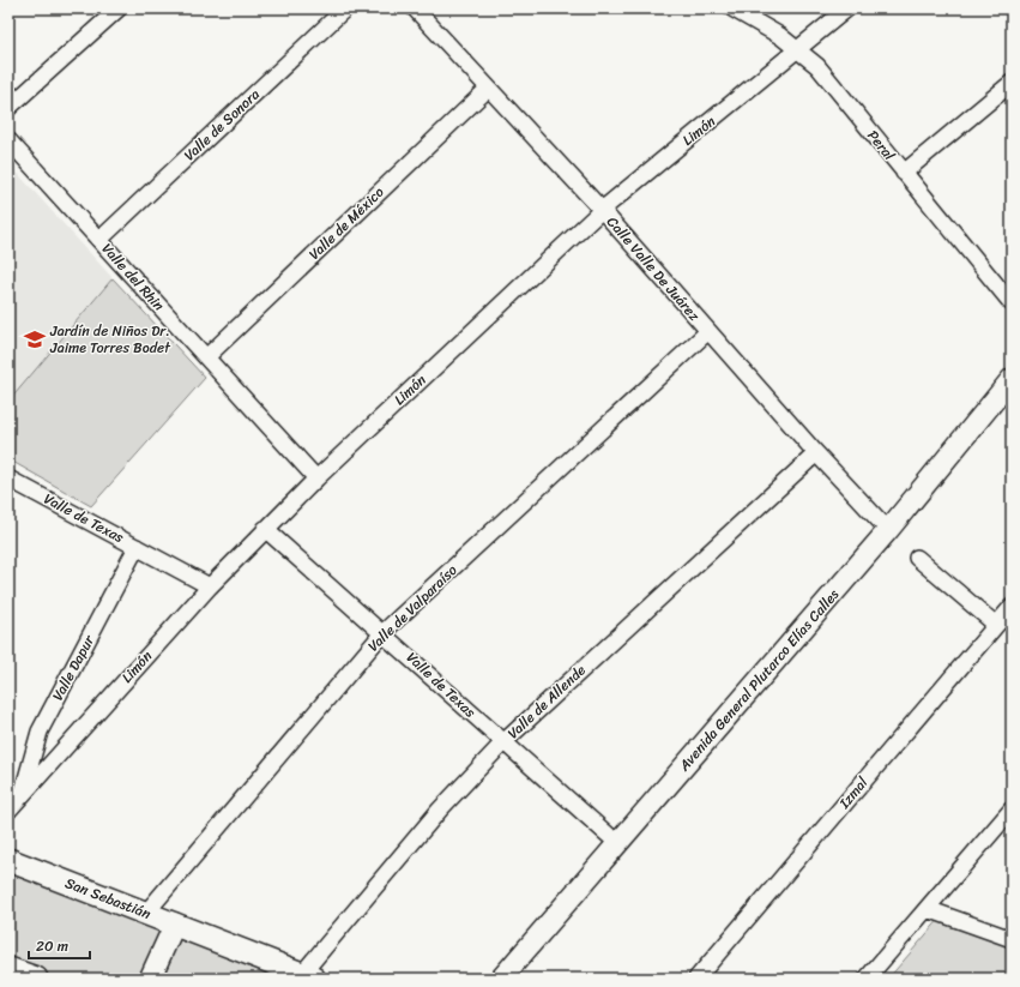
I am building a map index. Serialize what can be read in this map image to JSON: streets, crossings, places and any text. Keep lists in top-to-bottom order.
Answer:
{
  "streets": {
    "main road": ["San Sebastián"],
    "street": [
      "Valle de Sonora",
      "Limón",
      "Peral",
      "Valle de México",
      "Calle Valle De Juárez",
      "Valle del Rhin",
      "Valle de Texas",
      "Valle de Valparaíso",
      "Valle Dapur",
      "Avenida General Plutarco Elías Calles",
      "Valle de Allende",
      "Izmal"
    ]
  },
  "crossings": [
    ["Valle de Sonora", "Valle del Rhin"],
    ["Limón", "Peral"],
    ["Limón", "Calle Valle De Juárez"],
    ["Limón", "Valle del Rhin"],
    ["Limón", "Valle de Texas"],
    ["Limón", "Valle Dapur"],
    ["Valle de México", "Calle Valle De Juárez"],
    ["Valle de México", "Valle del Rhin"],
    ["Calle Valle De Juárez", "Valle de Valparaíso"],
    ["Calle Valle De Juárez", "Avenida General Plutarco Elías Calles"],
    ["Calle Valle De Juárez", "Valle de Allende"],
    ["Valle de Texas", "Valle de Valparaíso"],
    ["Valle de Texas", "Valle Dapur"],
    ["Valle de Texas", "Avenida General Plutarco Elías Calles"],
    ["Valle de Texas", "Valle de Allende"],
    ["Valle de Valparaíso", "San Sebastián"],
    ["Valle de Allende", "San Sebastián"]
  ],
  "places": {
    "school or university": ["Jardín de Niños Dr. Jaime Torres Bodet"]
  },
  "scale_bar": "20 m"
}
